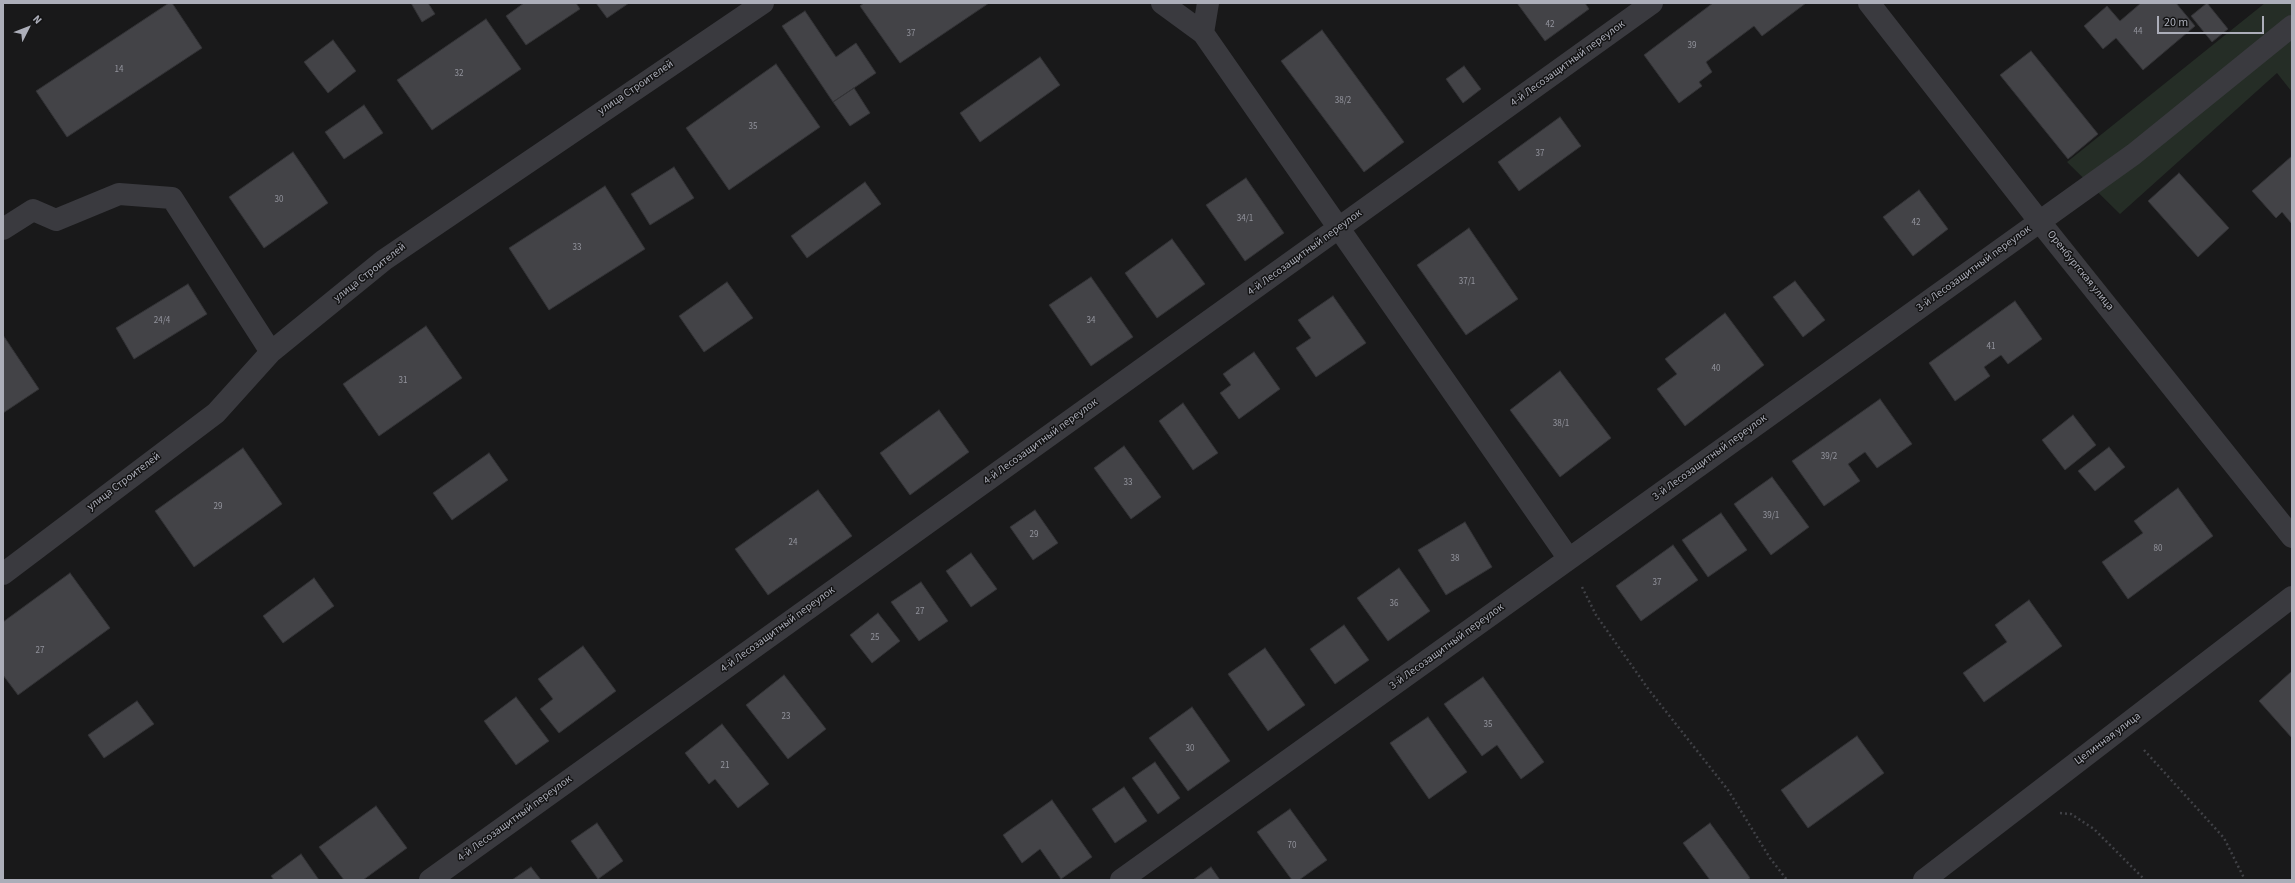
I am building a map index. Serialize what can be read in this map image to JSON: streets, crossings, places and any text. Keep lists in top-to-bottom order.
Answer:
{
  "streets": {
    "street": [
      "4-й Лесозащитный переулок",
      "улица Строителей",
      "3-й Лесозащитный переулок",
      "Оренбургская улица",
      "Целинная улица"
    ]
  },
  "crossings": [
    ["3-й Лесозащитный переулок", "Оренбургская улица"]
  ],
  "house_numbers": [
    "42",
    "44",
    "37",
    "39",
    "14",
    "32",
    "38/2",
    "35",
    "37",
    "30",
    "34/1",
    "42",
    "33",
    "37/1",
    "24/4",
    "34",
    "41",
    "40",
    "31",
    "38/1",
    "39/2",
    "33",
    "29",
    "39/1",
    "29",
    "24",
    "80",
    "38",
    "37",
    "36",
    "27",
    "25",
    "27",
    "23",
    "35",
    "30",
    "21",
    "70"
  ],
  "scale_bar": "20 m",
  "north": "top right"
}
